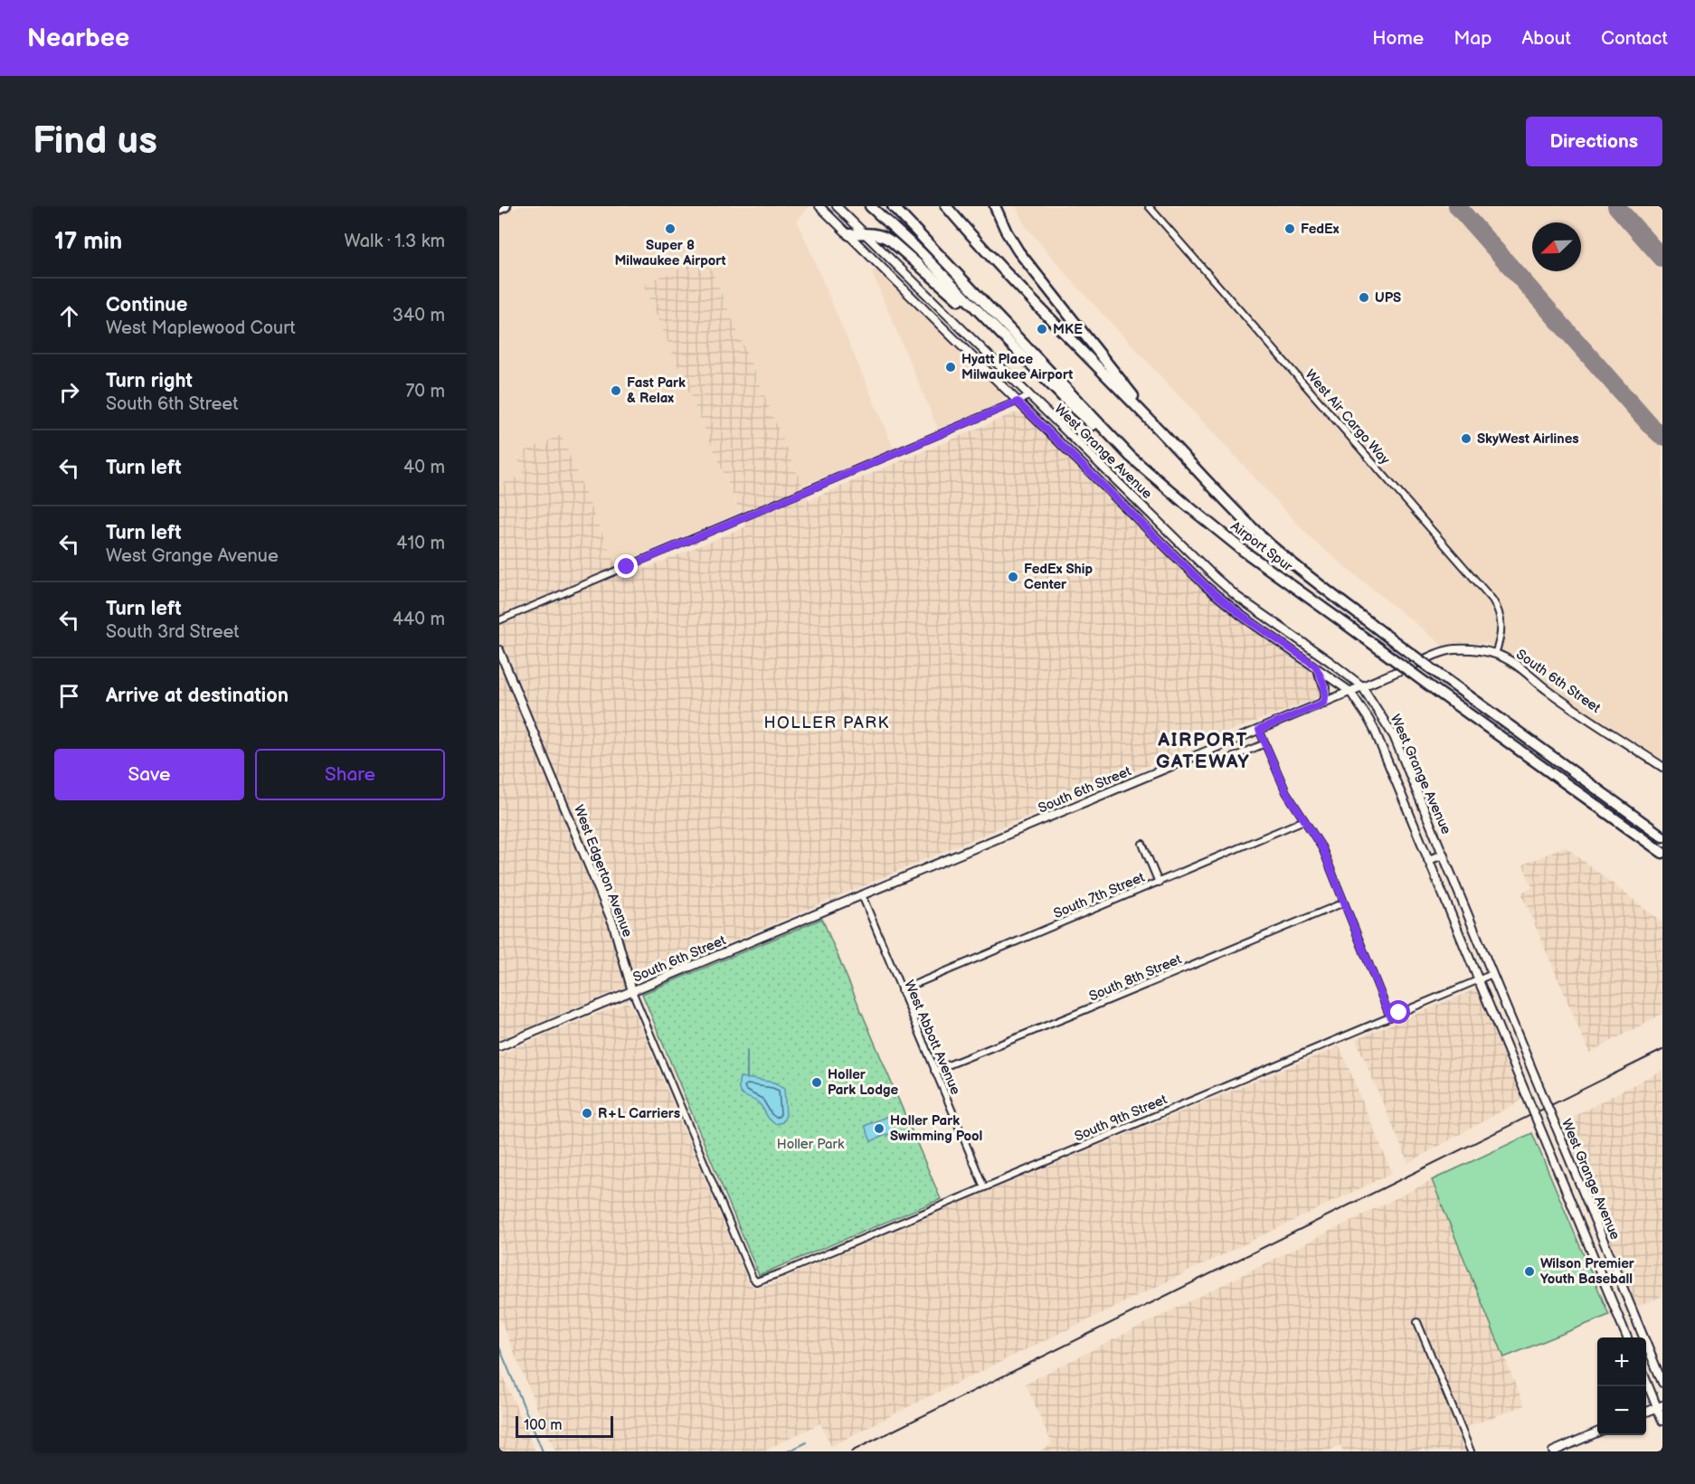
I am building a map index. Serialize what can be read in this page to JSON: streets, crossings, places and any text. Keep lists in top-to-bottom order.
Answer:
{
  "streets": {
    "highway": ["Airport Spur"],
    "street": [
      "West Air Cargo Way",
      "West Grange Avenue",
      "South 6th Street",
      "West Edgerton Avenue",
      "South 7th Street",
      "South 8th Street",
      "West Abbott Avenue",
      "South 9th Street"
    ]
  },
  "crossings": [
    ["West Air Cargo Way", "South 6th Street"],
    ["West Grange Avenue", "South 6th Street"],
    ["West Grange Avenue", "South 9th Street"],
    ["South 6th Street", "West Edgerton Avenue"],
    ["South 6th Street", "West Abbott Avenue"],
    ["West Edgerton Avenue", "South 9th Street"],
    ["South 7th Street", "West Abbott Avenue"],
    ["South 8th Street", "West Abbott Avenue"],
    ["West Abbott Avenue", "South 9th Street"]
  ],
  "districts": ["HOLLER PARK", "AIRPORT GATEWAY"],
  "parks": ["Holler Park"],
  "places": [
    "Super 8 Milwaukee Airport",
    "FedEx",
    "UPS",
    "MKE",
    "Hyatt Place Milwaukee Airport",
    "Fast Park & Relax",
    "SkyWest Airlines",
    "FedEx Ship Center",
    "Holler Park Lodge",
    "R+L Carriers",
    "Holler Park Swimming Pool",
    "Wilson Premier Youth Baseball"
  ],
  "scale_bar": "100 m",
  "north": "bottom left",
  "page": {
    "header": "Nearbee",
    "nav": [
      "Home",
      "Map",
      "About",
      "Contact"
    ],
    "buttons": [
      "Directions",
      ["Save", "Share"]
    ],
    "title": "Find us",
    "heading": ["17 min", "Walk · 1.3 km"],
    "list": [
      ["Continue", "West Maplewood Court", "340 m"],
      ["Turn right", "South 6th Street", "70 m"],
      ["Turn left", "40 m"],
      ["Turn left", "West Grange Avenue", "410 m"],
      ["Turn left", "South 3rd Street", "440 m"],
      "Arrive at destination"
    ],
    "map_buttons": ["+", "−"],
    "scale": "100 m"
  }
}
